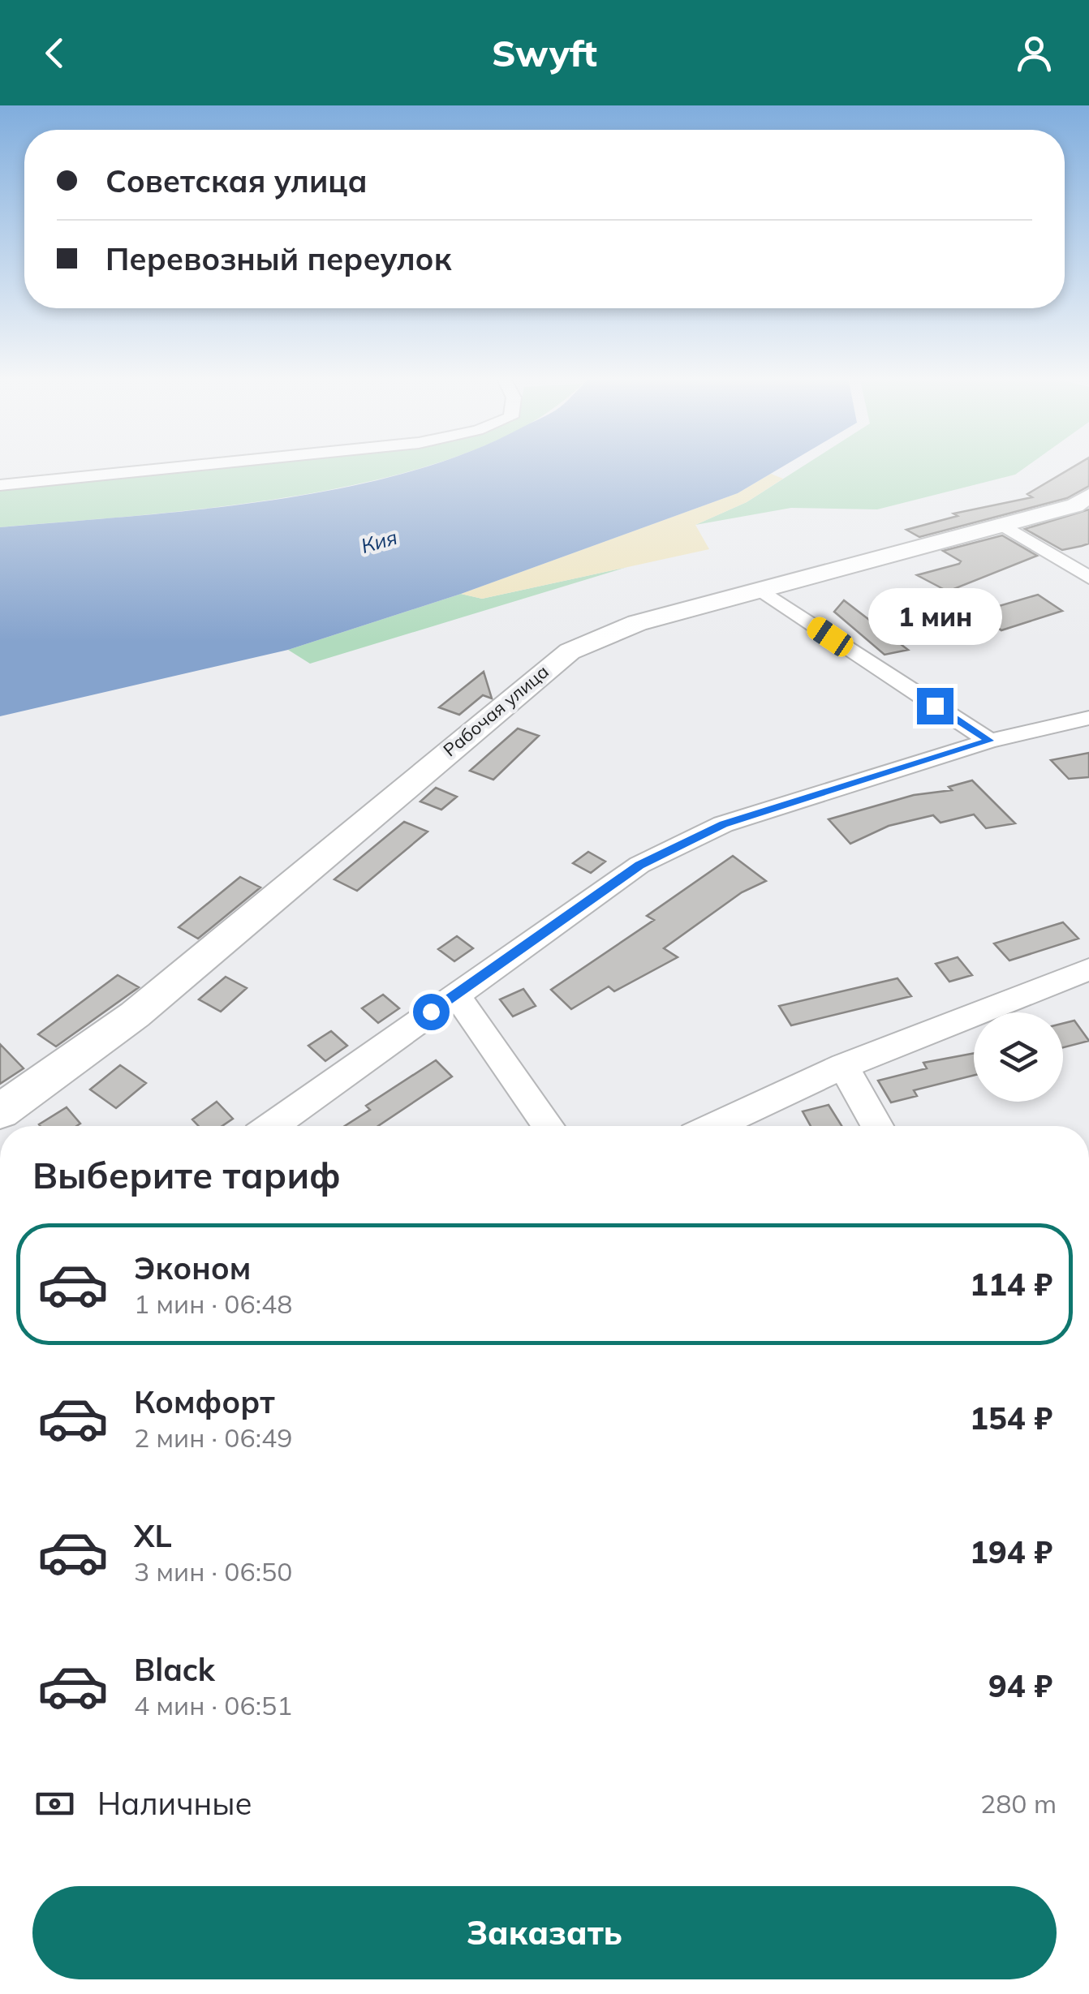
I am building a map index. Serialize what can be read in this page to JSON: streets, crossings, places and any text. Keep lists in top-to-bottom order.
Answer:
{
  "streets": {
    "main road": ["Рабочая улица"]
  },
  "water": ["Кия"],
  "page": {
    "header": "Swyft",
    "banner": ["Советская улица", "Перевозный переулок"],
    "bubble": "1 мин",
    "heading": "Выберите тариф",
    "list": [
      {
        "name": "Эконом",
        "note": "1 мин · 06:48",
        "value": "114 ₽"
      },
      {
        "name": "Комфорт",
        "note": "2 мин · 06:49",
        "value": "154 ₽"
      },
      {
        "name": "XL",
        "note": "3 мин · 06:50",
        "value": "194 ₽"
      },
      {
        "name": "Black",
        "note": "4 мин · 06:51",
        "value": "94 ₽"
      }
    ],
    "pay": ["Наличные", "280 m"],
    "buttons": "Заказать"
  }
}
